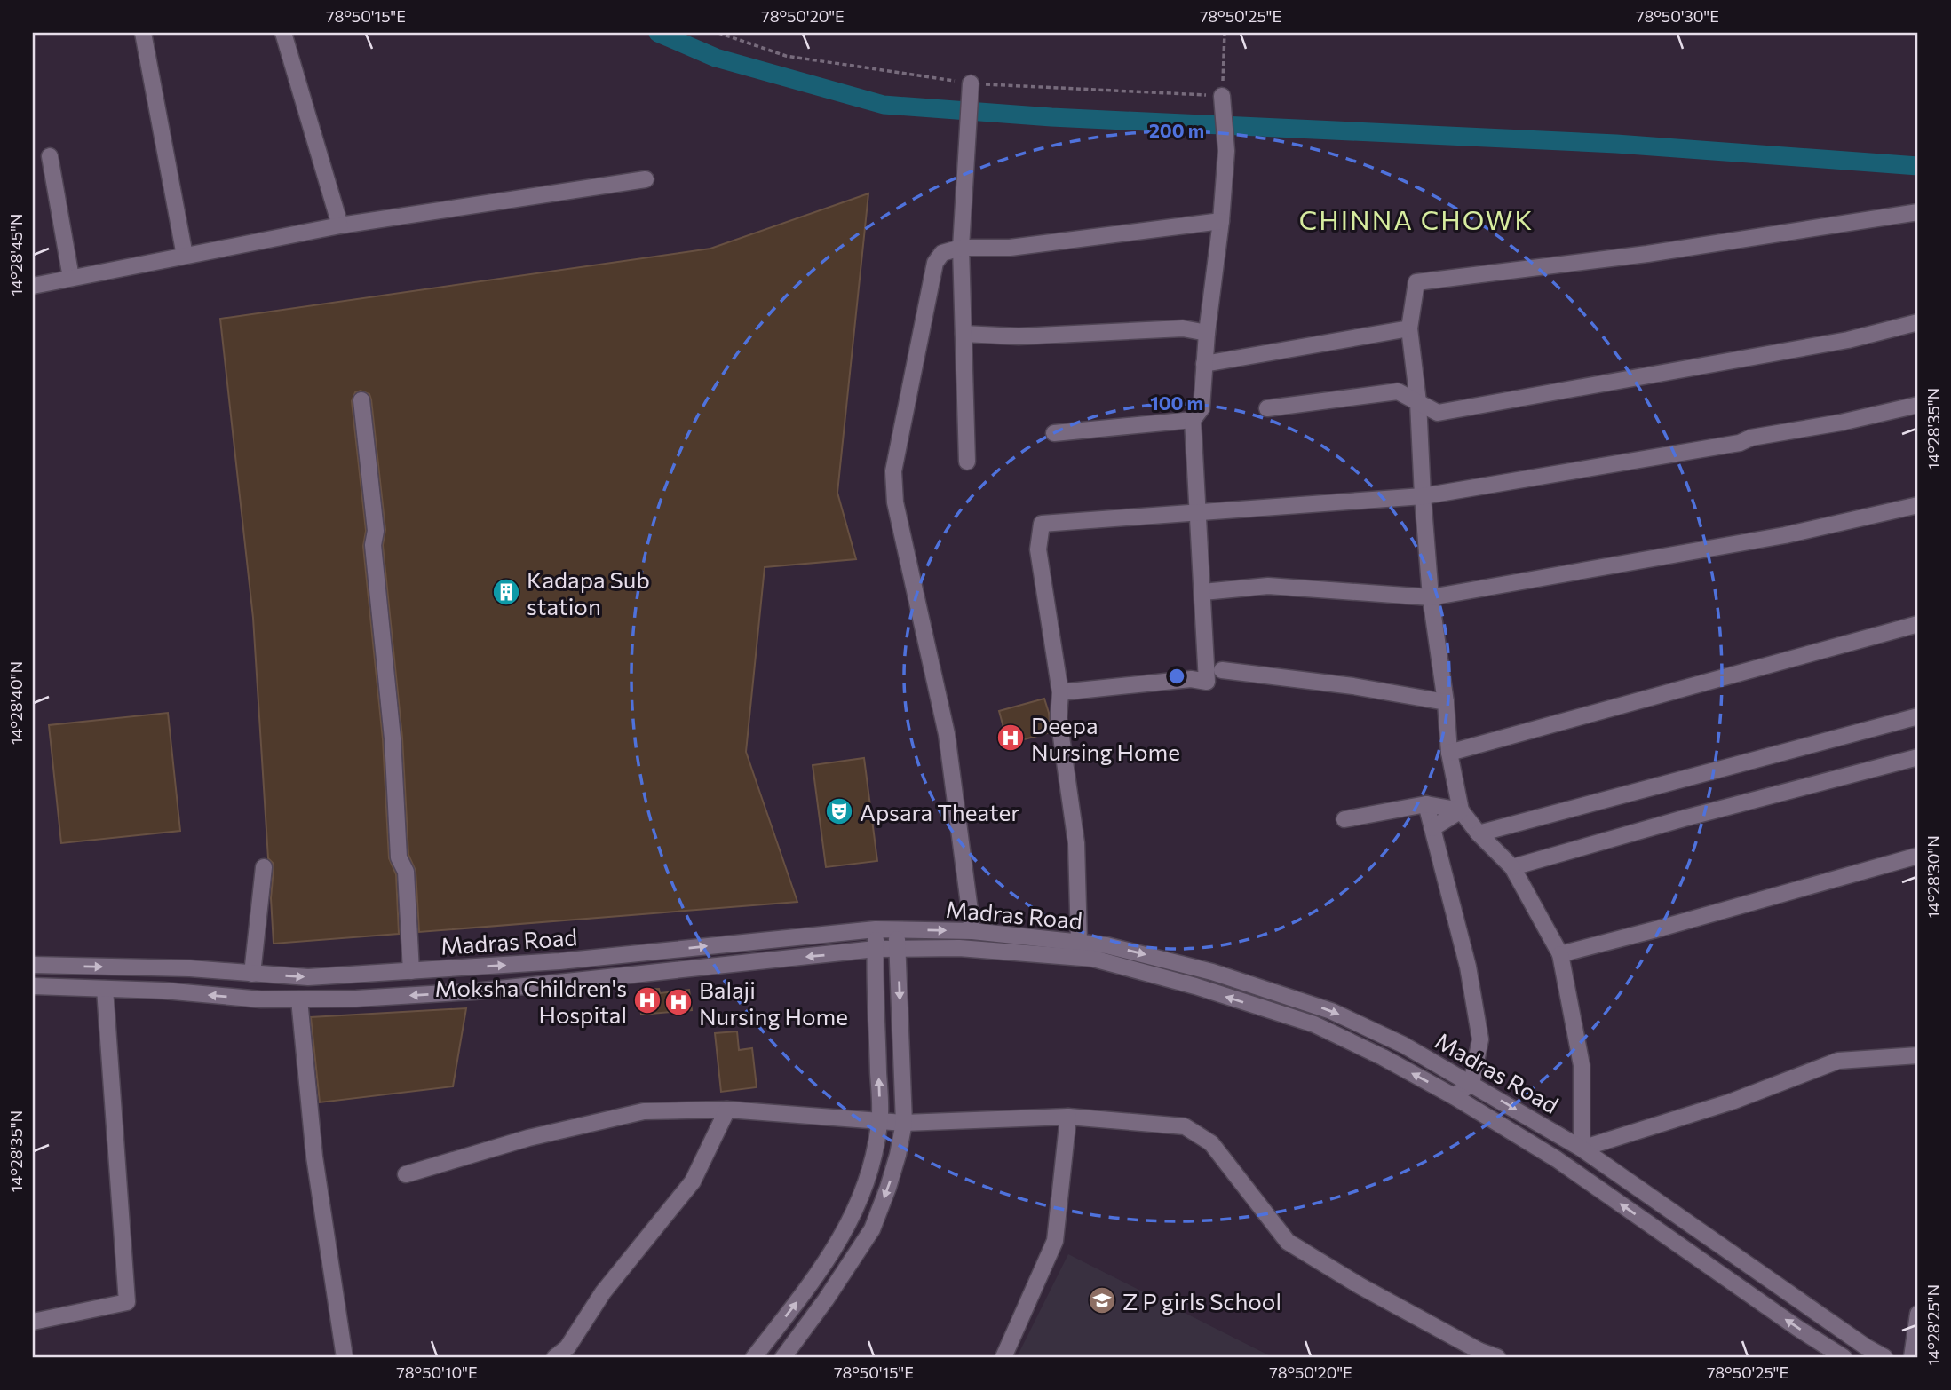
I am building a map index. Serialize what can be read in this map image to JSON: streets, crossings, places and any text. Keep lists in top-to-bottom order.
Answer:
{
  "streets": {
    "street": ["Madras Road"]
  },
  "districts": ["CHINNA CHOWK"],
  "places": {
    "building": ["Kadapa Sub station"],
    "hospital": ["Deepa Nursing Home", "Moksha Children's Hospital", "Balaji Nursing Home"],
    "theatre": ["Apsara Theater"],
    "school or university": ["Z P girls School"]
  },
  "coordinates": [
    "78°50'15\"E",
    "78°50'20\"E",
    "78°50'25\"E",
    "78°50'30\"E",
    "14°28'45\"N",
    "14°28'35\"N",
    "14°28'40\"N",
    "14°28'30\"N",
    "14°28'25\"N",
    "78°50'10\"E"
  ],
  "rings": ["200 m", "100 m"]
}
